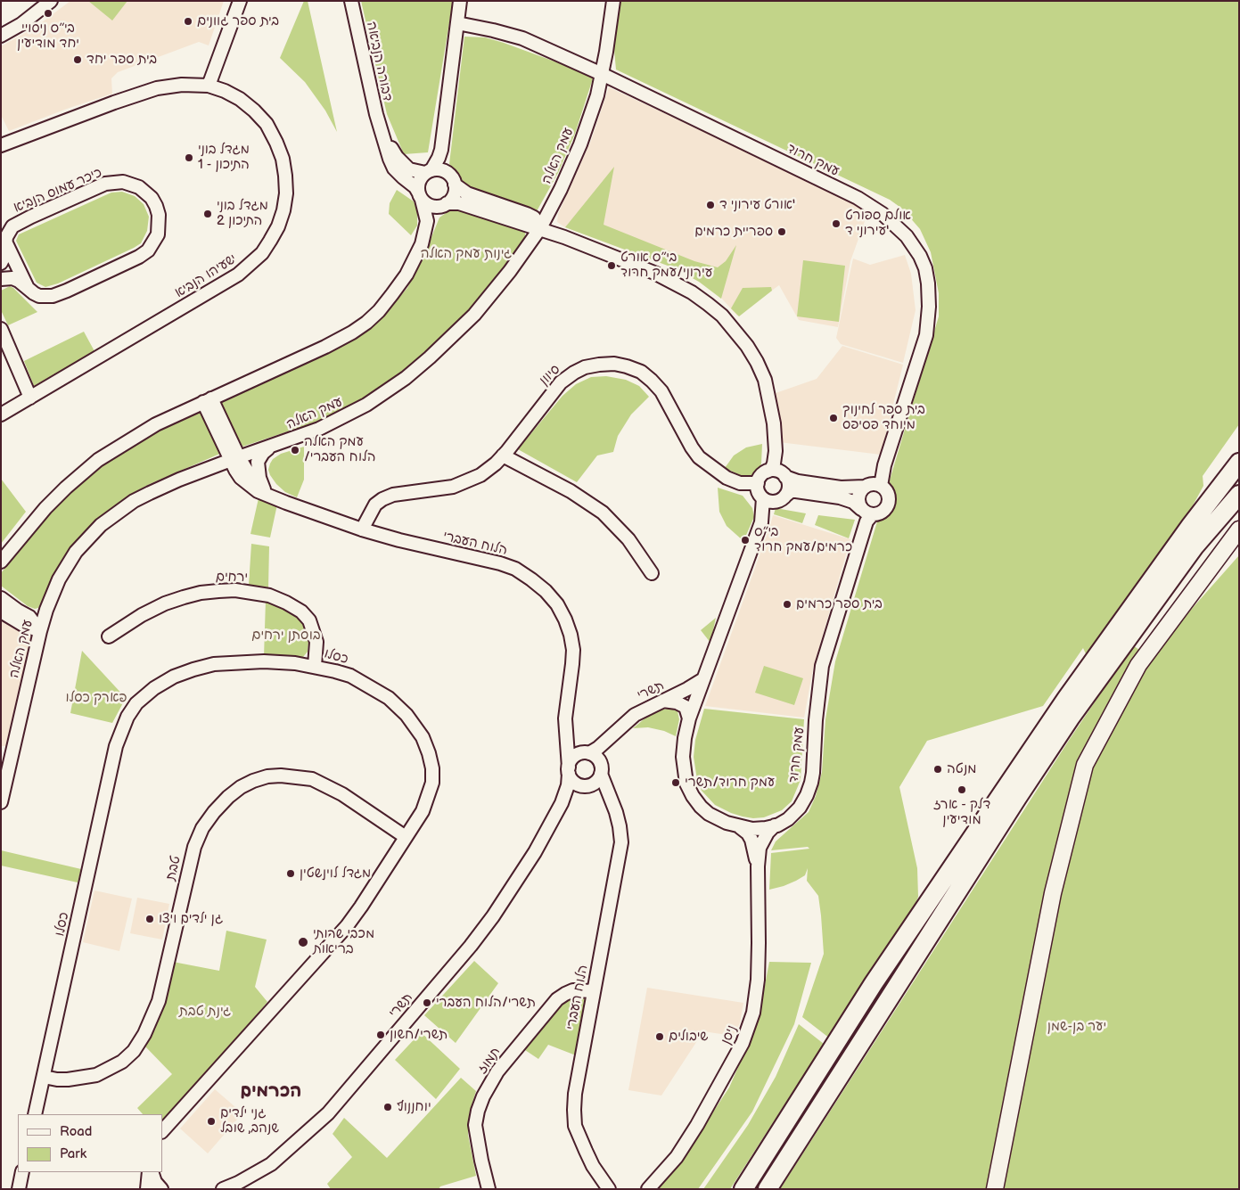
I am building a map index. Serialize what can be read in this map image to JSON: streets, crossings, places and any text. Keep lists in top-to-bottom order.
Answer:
{
  "streets": {
    "street": [
      "דבורה הנביאה",
      "עמק האלה",
      "עמק חרוד",
      "כיכר עמוס הנביא",
      "ישעיהו הנביא",
      "סיוון",
      "הלוח העברי",
      "ירחים",
      "כסלו",
      "תשרי",
      "טבת",
      "ניסן",
      "תמוז"
    ]
  },
  "crossings": [
    ["עמק האלה", "עמק חרוד"],
    ["עמק האלה", "הלוח העברי"],
    ["עמק חרוד", "סיוון"],
    ["עמק חרוד", "תשרי"],
    ["עמק חרוד", "ניסן"],
    ["סיוון", "הלוח העברי"],
    ["הלוח העברי", "תשרי"],
    ["הלוח העברי", "תמוז"],
    ["ירחים", "כסלו"],
    ["כסלו", "טבת"]
  ],
  "districts": ["הכרמים"],
  "parks": [
    "גינות עמק האלה",
    "בוסתן ירחים",
    "פארק כסלו",
    "גינת טבת",
    "יער בן-שמן"
  ],
  "places": [
    "בי״ס ניסויי יחד מודיעין",
    "בית ספר גוונים",
    "בית ספר יחד",
    "מגדל בוני התיכון - 1",
    "אורט עירוני ד'",
    "מגדל בוני התיכון 2",
    "אולם ספורט עירוני ד'",
    "ספריית כרמים",
    "בי״ס אורט עירוני/עמק חרוד",
    "בית ספר לחינוך מיוחד פסיפס",
    "עמק האלה /הלוח העברי",
    "בי״ס כרמים/עמק חרוד",
    "בית ספר כרמים",
    "מנטה",
    "עמק חרוד/תשרי",
    "דלק - ארז מודיעין",
    "מגדל לוינשטין",
    "גן ילדים ויצו",
    "מכבי שרותי בריאות",
    "תשרי/הלוח העברי",
    "תשרי/חשון",
    "שיבולים",
    "יוחננוף",
    "גני ילדים שנהב, שובל"
  ],
  "legend": ["Road", "Park"]
}
